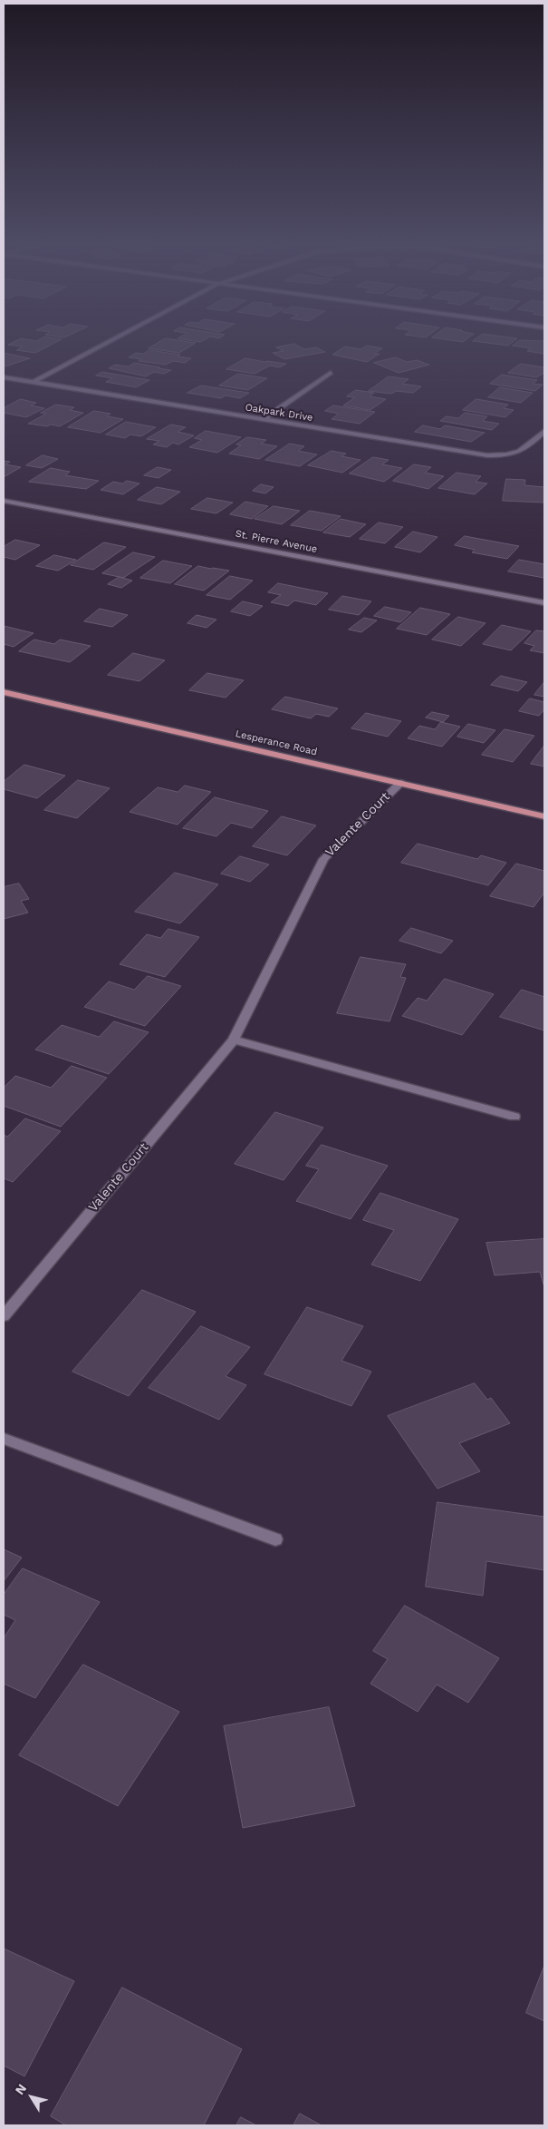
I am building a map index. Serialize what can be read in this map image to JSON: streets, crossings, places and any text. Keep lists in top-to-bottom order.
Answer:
{
  "streets": {
    "main road": ["Lesperance Road"],
    "street": ["Oakpark Drive", "St. Pierre Avenue", "Valente Court"]
  },
  "crossings": [
    ["Lesperance Road", "Valente Court"]
  ],
  "north": "top left"
}
